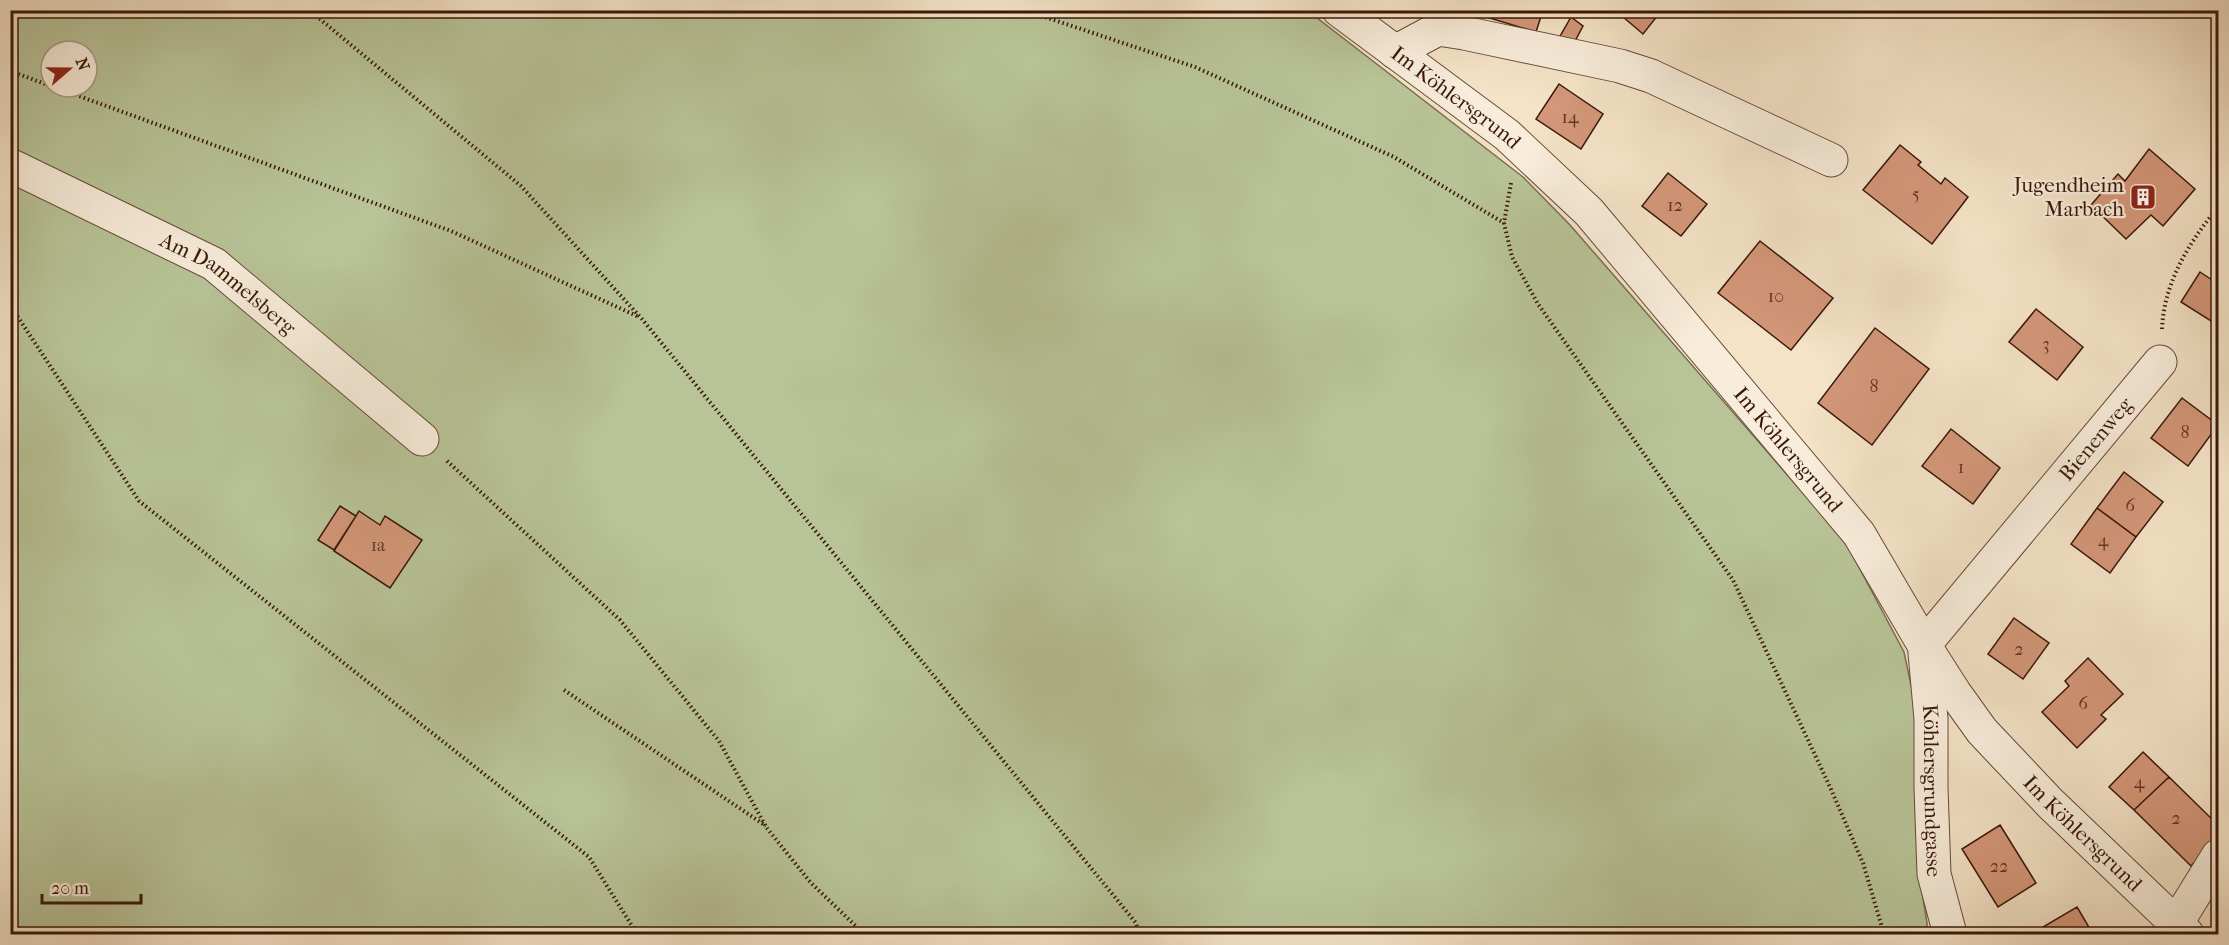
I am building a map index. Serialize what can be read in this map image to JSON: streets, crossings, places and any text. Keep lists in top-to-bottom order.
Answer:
{
  "streets": {
    "street": [
      "Im Köhlersgrund",
      "Am Dammelsberg",
      "Bienenweg",
      "Köhlersgrundgasse"
    ]
  },
  "crossings": [
    ["Im Köhlersgrund", "Bienenweg"],
    ["Im Köhlersgrund", "Köhlersgrundgasse"],
    ["Bienenweg", "Köhlersgrundgasse"]
  ],
  "places": {
    "building": ["Jugendheim Marbach"]
  },
  "house_numbers": [
    "14",
    "5",
    "12",
    "10",
    "3",
    "8",
    "8",
    "1",
    "6",
    "4",
    "1a",
    "2",
    "6",
    "4",
    "2",
    "22"
  ],
  "scale_bar": "20 m",
  "north": "right"
}
